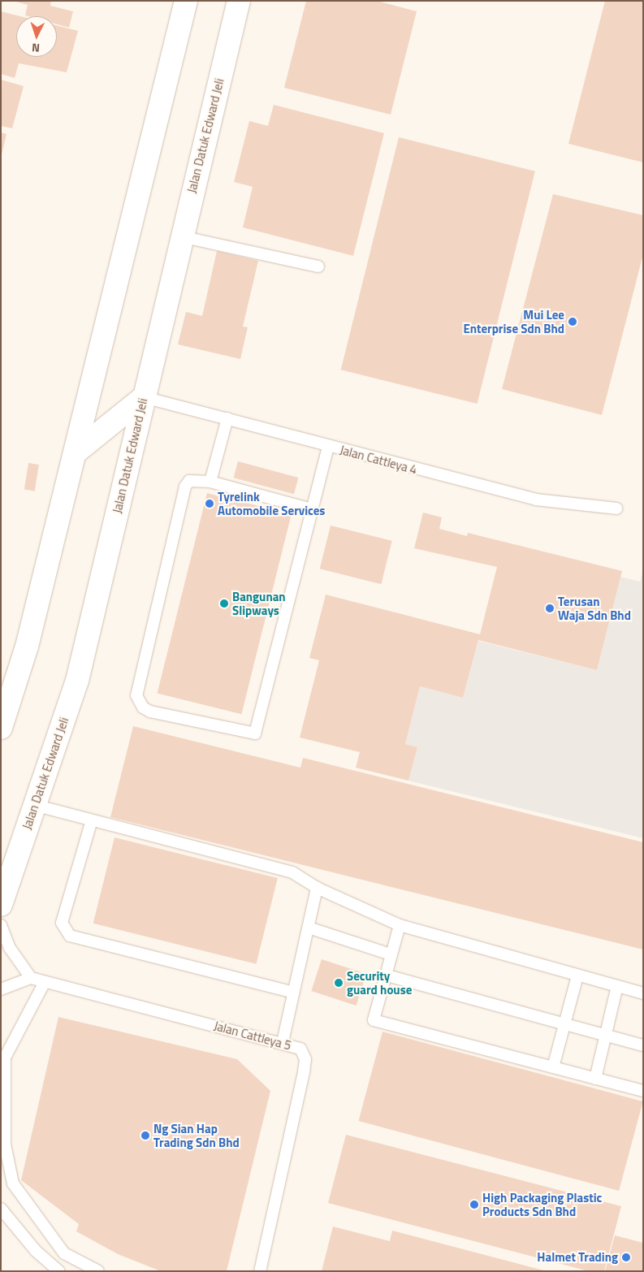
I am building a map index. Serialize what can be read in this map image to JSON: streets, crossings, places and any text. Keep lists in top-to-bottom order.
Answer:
{
  "streets": {
    "street": ["Jalan Datuk Edward Jeli"],
    "lane": ["Jalan Cattleya 4", "Jalan Cattleya 5"]
  },
  "crossings": [
    ["Jalan Datuk Edward Jeli", "Jalan Cattleya 4"]
  ],
  "places": [
    "Mui Lee Enterprise Sdn Bhd",
    "Tyrelink Automobile Services",
    "Bangunan Slipways",
    "Terusan Waja Sdn Bhd",
    "Security guard house",
    "Ng Sian Hap Trading Sdn Bhd",
    "High Packaging Plastic Products Sdn Bhd",
    "Halmet Trading"
  ],
  "north": "bottom"
}
